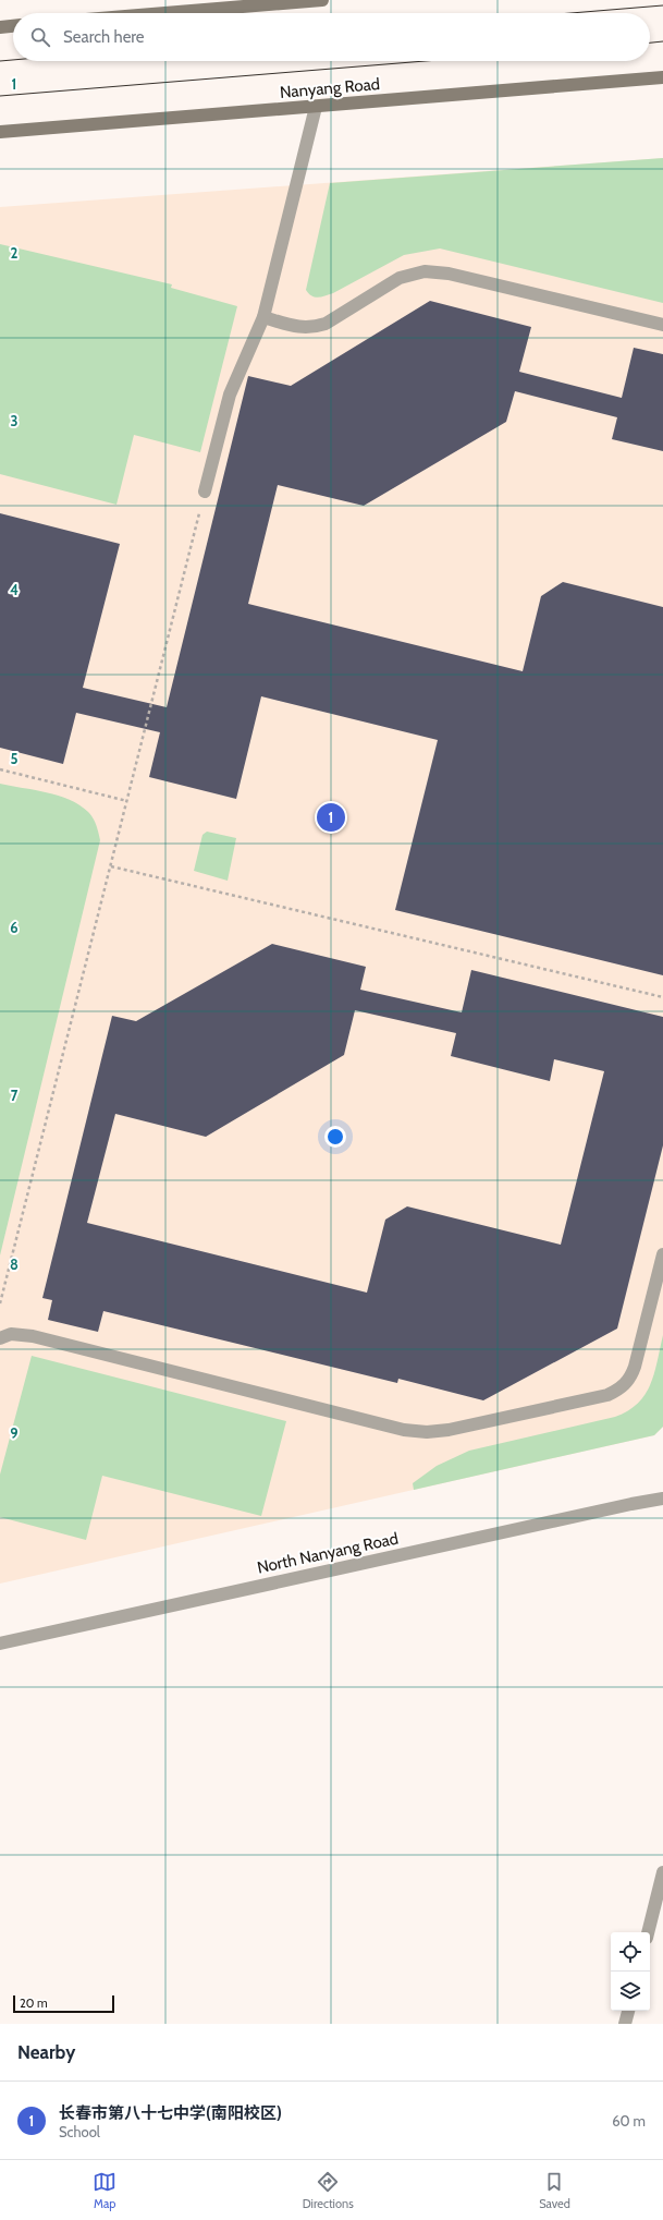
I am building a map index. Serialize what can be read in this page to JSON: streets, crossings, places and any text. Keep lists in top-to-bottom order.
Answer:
{
  "streets": {
    "main road": ["Nanyang Road"],
    "street": ["North Nanyang Road"]
  },
  "scale_bar": "20 m",
  "page": {
    "search": "Search here",
    "pins": "1",
    "scale": "20 m",
    "heading": "Nearby",
    "list": [
      {
        "mark": "1",
        "name": "长春市第八十七中学(南阳校区)",
        "note": "School",
        "value": "60 m"
      }
    ],
    "nav": ["Map", "Directions", "Saved"]
  },
  "grid": {
    "rows": [
      "1",
      "2",
      "3",
      "4",
      "5",
      "6",
      "7",
      "8",
      "9"
    ]
  }
}
